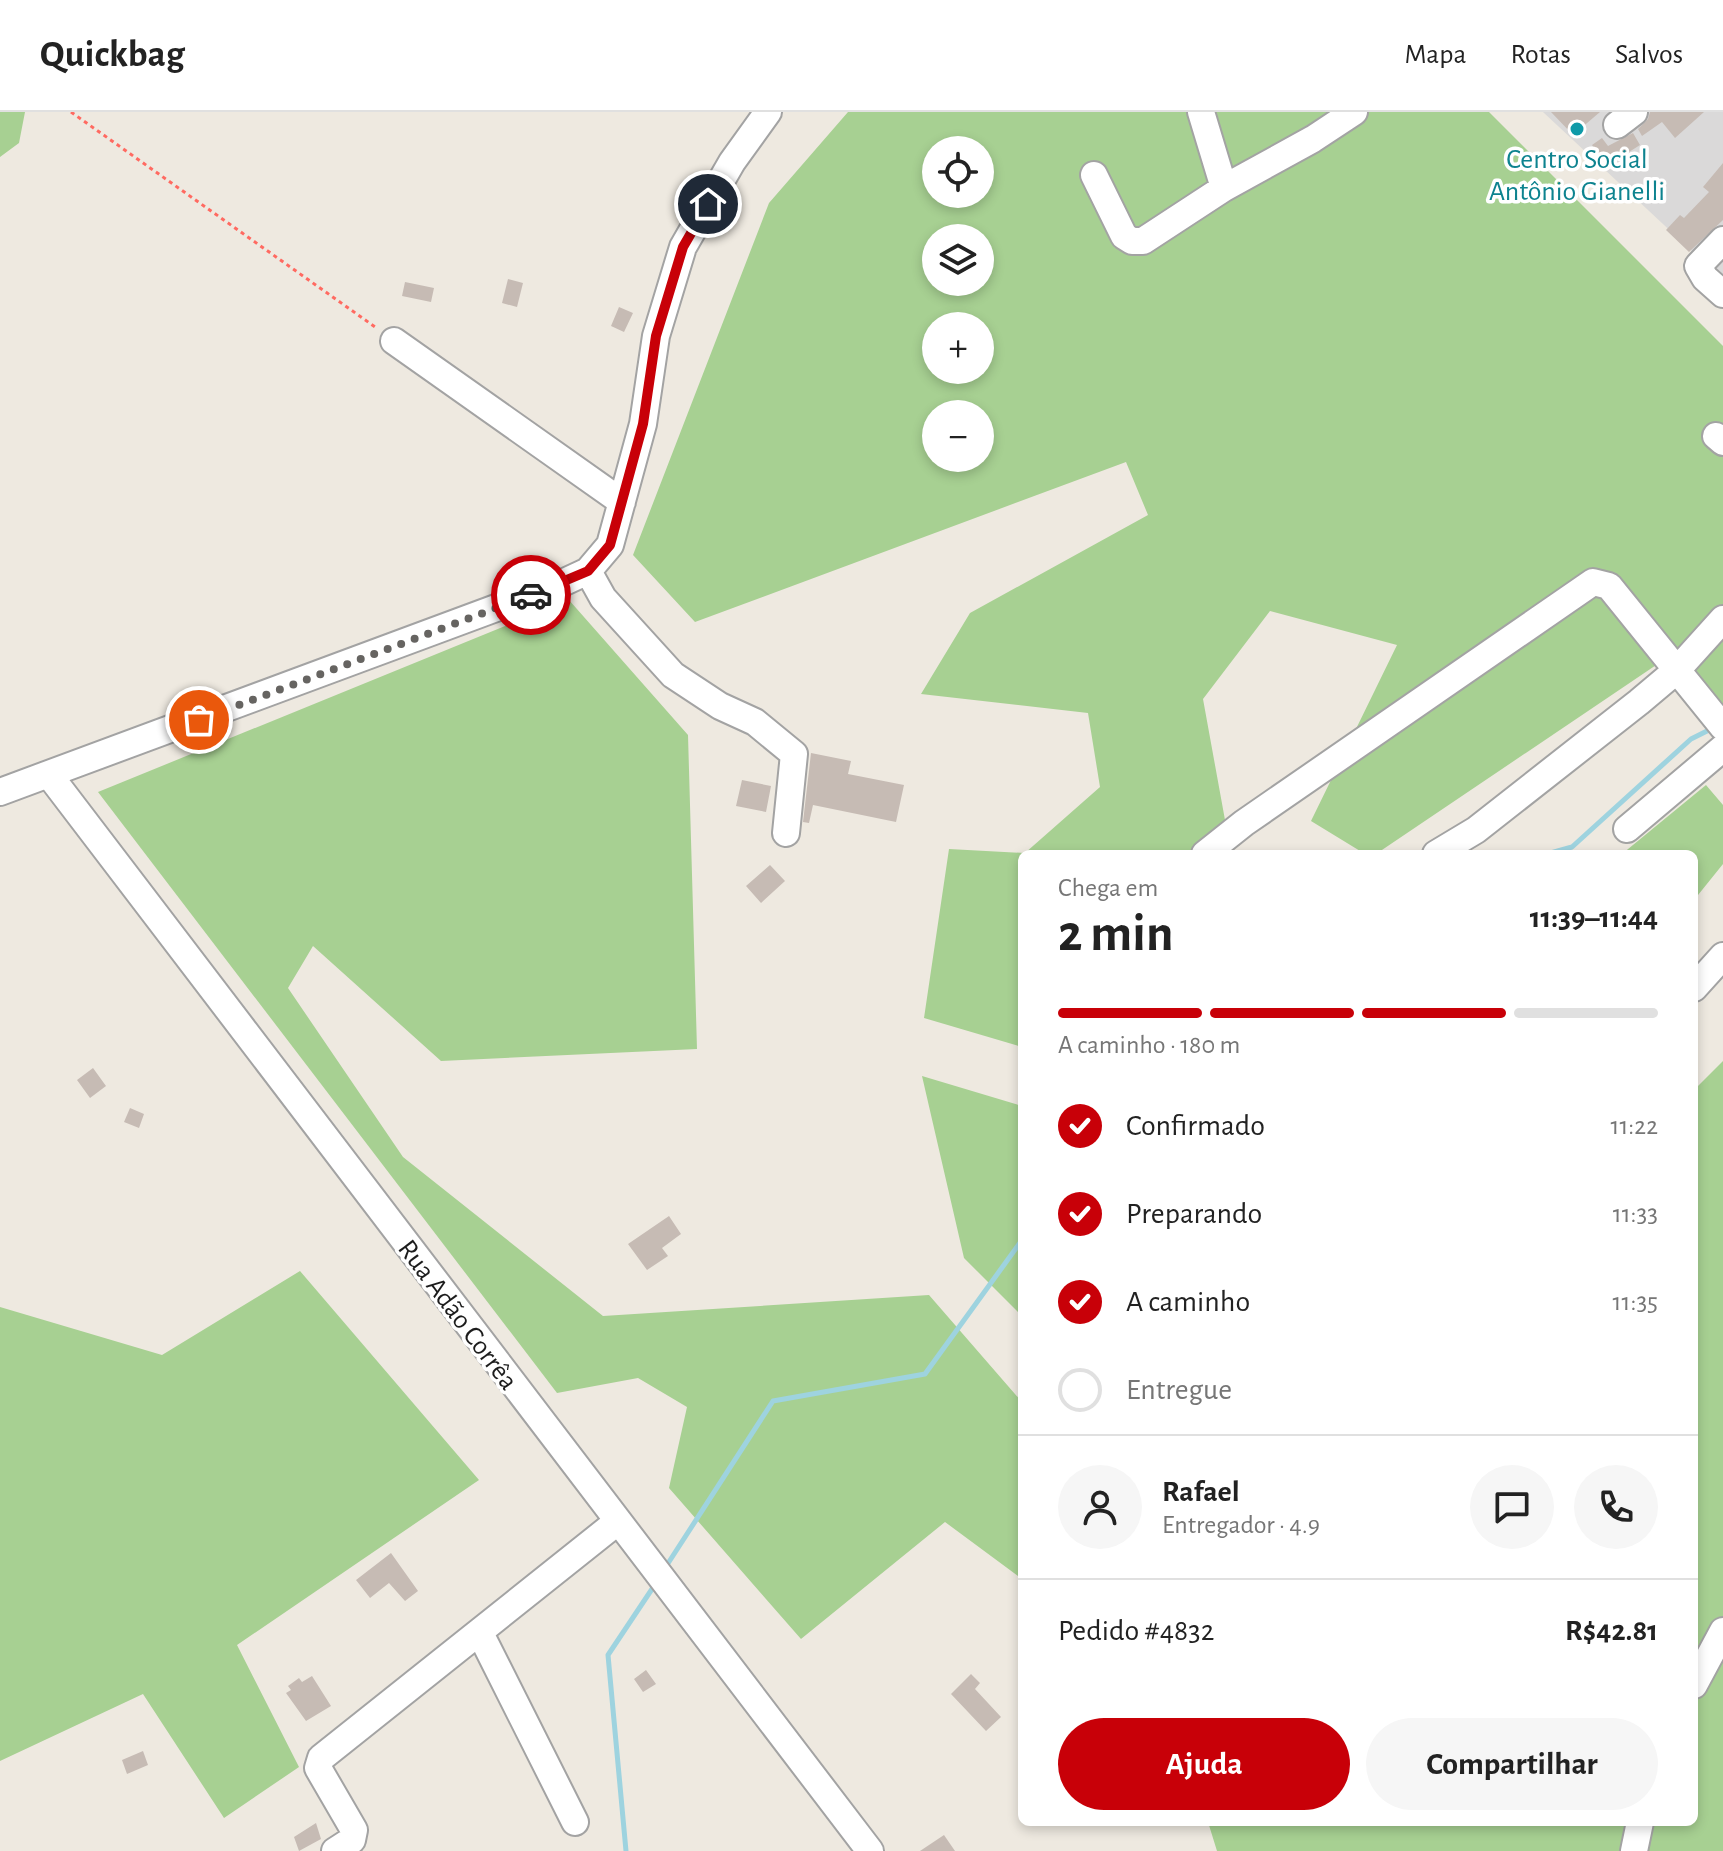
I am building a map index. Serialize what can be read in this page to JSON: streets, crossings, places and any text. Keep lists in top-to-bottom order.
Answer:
{
  "streets": {
    "street": ["Rua Adão Corrêa"]
  },
  "places": ["Centro Social Antônio Gianelli"],
  "page": {
    "header": "Quickbag",
    "nav": ["Mapa", "Rotas", "Salvos"],
    "map_buttons": ["+", "−"],
    "heading": ["2 min", "Chega em", "11:39–11:44"],
    "panel": [
      "Rafael",
      "Entregador · 4.9",
      "Pedido #4832",
      "R$42.81"
    ],
    "bar": "A caminho · 180 m",
    "list": [
      ["Confirmado", "11:22"],
      ["Preparando", "11:33"],
      ["A caminho", "11:35"],
      "Entregue"
    ],
    "buttons": ["Ajuda", "Compartilhar"]
  }
}
